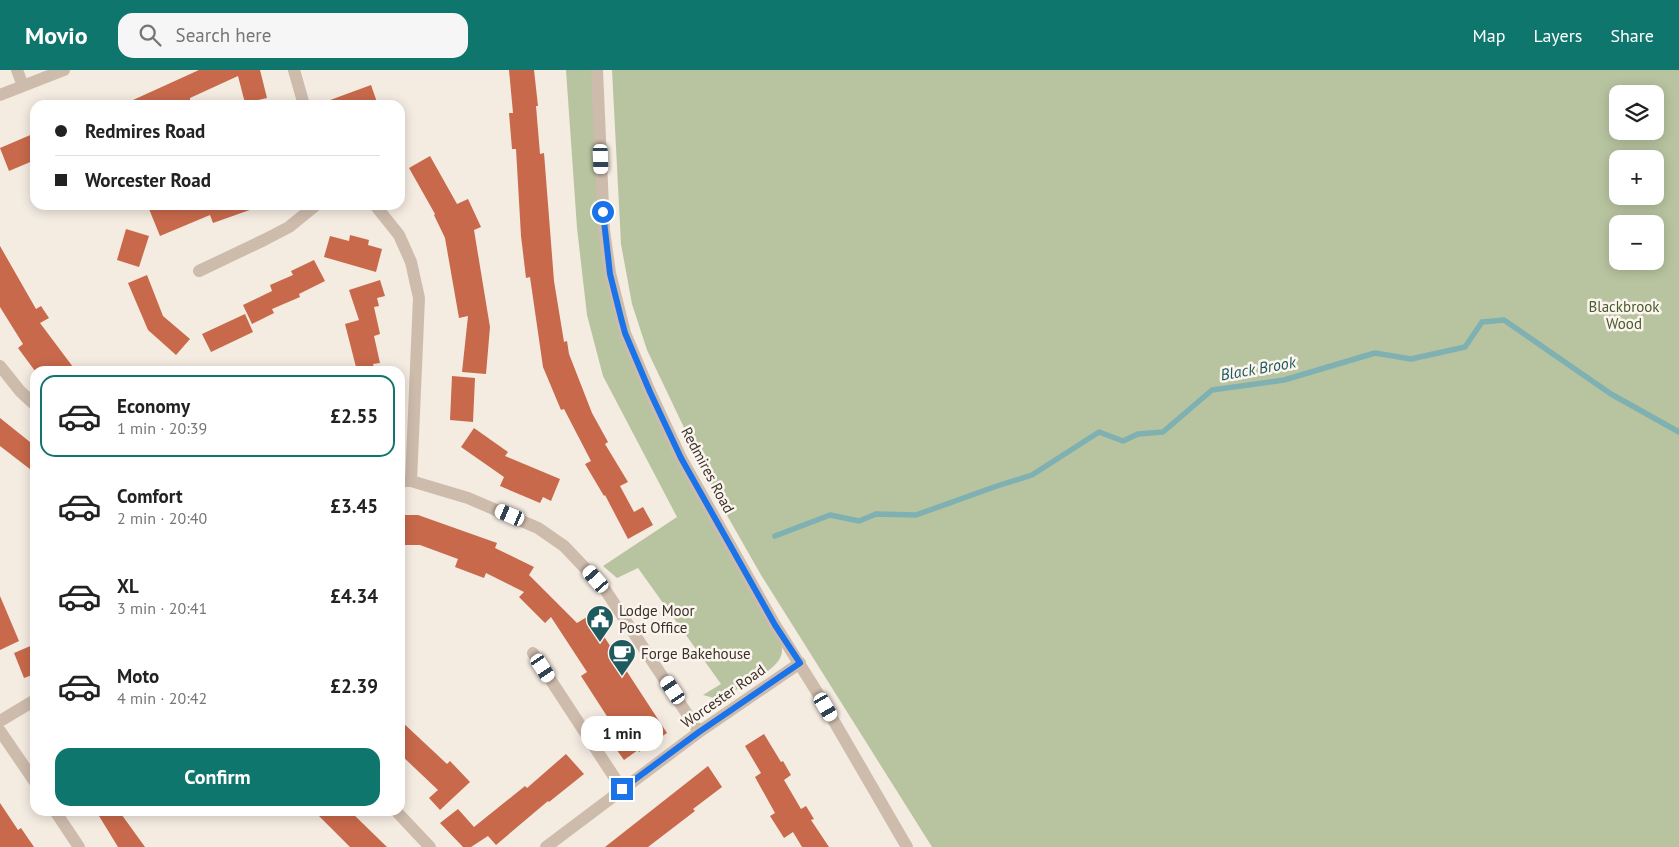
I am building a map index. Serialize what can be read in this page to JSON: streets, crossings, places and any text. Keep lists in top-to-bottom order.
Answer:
{
  "streets": {
    "street": ["Redmires Road", "Worcester Road"]
  },
  "crossings": [
    ["Redmires Road", "Worcester Road"]
  ],
  "water": ["Black Brook"],
  "parks": ["Blackbrook Wood"],
  "places": {
    "public building": ["Lodge Moor Post Office"],
    "cafe": ["Forge Bakehouse"]
  },
  "page": {
    "header": "Movio",
    "search": "Search here",
    "nav": ["Map", "Layers", "Share"],
    "map_buttons": ["+", "−"],
    "banner": ["Redmires Road", "Worcester Road"],
    "list": [
      {
        "name": "Economy",
        "note": "1 min · 20:39",
        "value": "£2.55"
      },
      {
        "name": "Comfort",
        "note": "2 min · 20:40",
        "value": "£3.45"
      },
      {
        "name": "XL",
        "note": "3 min · 20:41",
        "value": "£4.34"
      },
      {
        "name": "Moto",
        "note": "4 min · 20:42",
        "value": "£2.39"
      }
    ],
    "bubble": "1 min",
    "buttons": "Confirm"
  }
}
